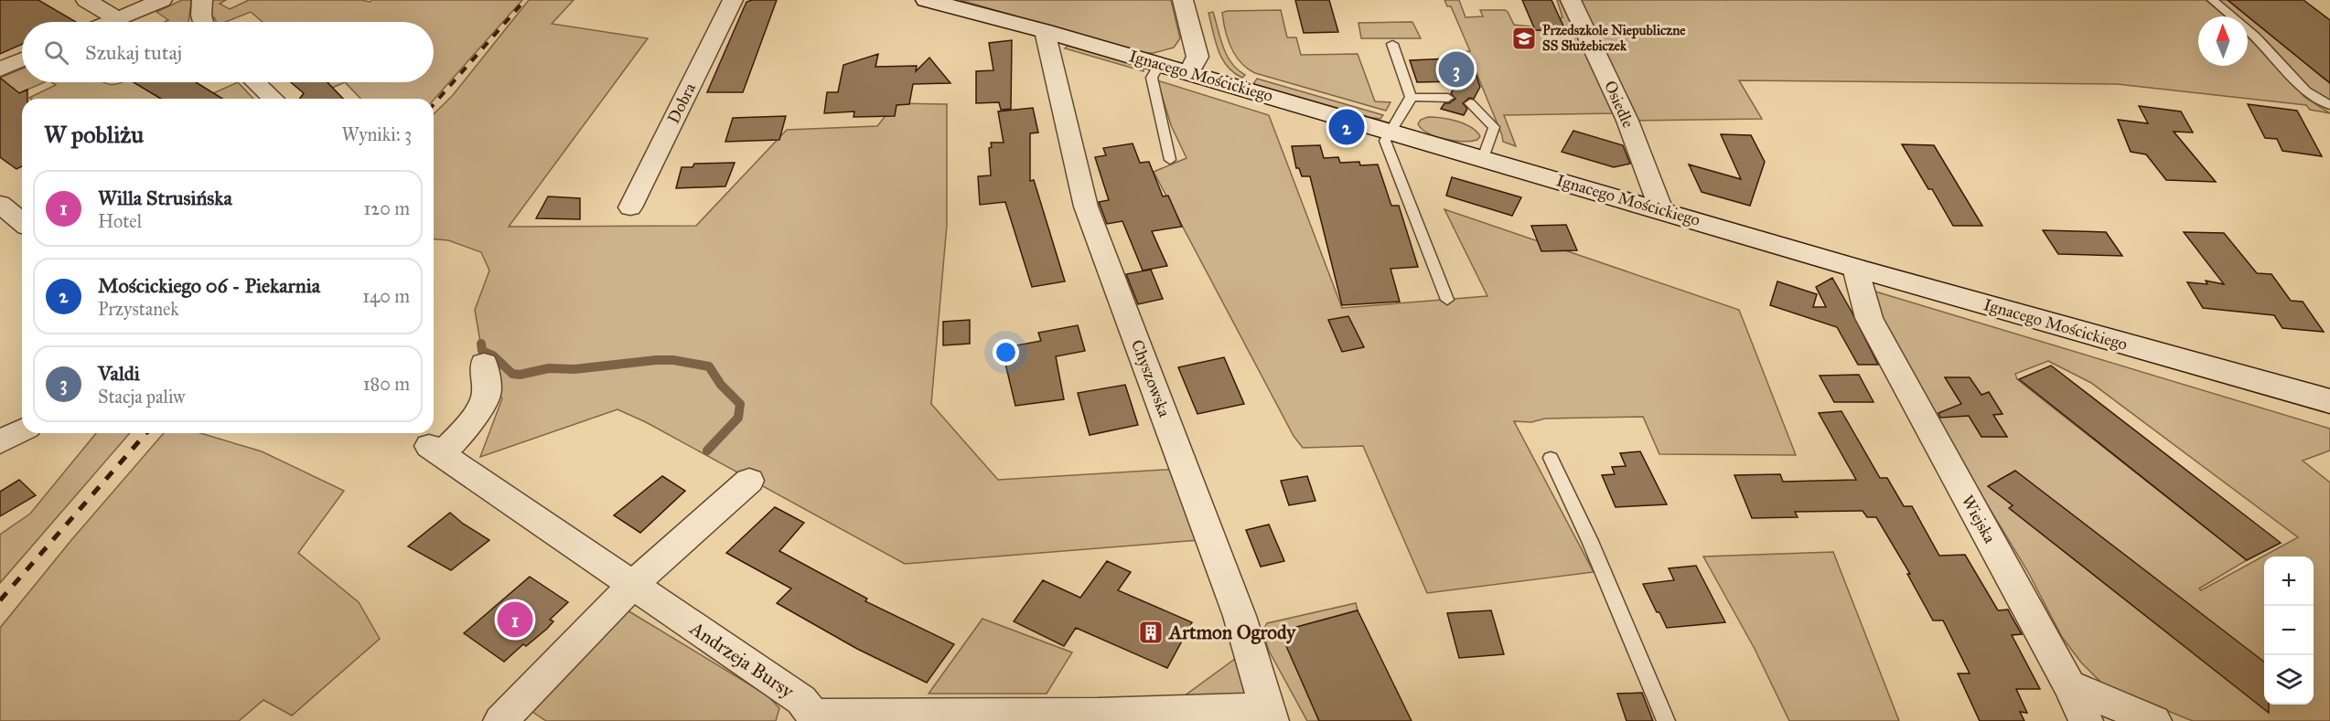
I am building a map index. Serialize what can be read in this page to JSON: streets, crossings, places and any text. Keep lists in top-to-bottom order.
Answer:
{
  "streets": {
    "street": [
      "Ignacego Mościckiego",
      "Dobra",
      "Osiedle",
      "Chyszowska",
      "Wiejska",
      "Andrzeja Bursy"
    ]
  },
  "crossings": [
    ["Ignacego Mościckiego", "Osiedle"],
    ["Ignacego Mościckiego", "Chyszowska"],
    ["Ignacego Mościckiego", "Wiejska"],
    ["Chyszowska", "Andrzeja Bursy"]
  ],
  "places": {
    "school or university": ["Przedszkole Niepubliczne SS Służebiczek"],
    "building": ["Artmon Ogrody"]
  },
  "north": "top",
  "page": {
    "search": "Szukaj tutaj",
    "pins": ["3", "2", "1"],
    "heading": ["W pobliżu", "Wyniki: 3"],
    "list": [
      {
        "mark": "1",
        "name": "Willa Strusińska",
        "note": "Hotel",
        "value": "120 m"
      },
      {
        "mark": "2",
        "name": "Mościckiego 06 - Piekarnia",
        "note": "Przystanek",
        "value": "140 m"
      },
      {
        "mark": "3",
        "name": "Valdi",
        "note": "Stacja paliw",
        "value": "180 m"
      }
    ],
    "map_buttons": ["+", "−"]
  }
}
